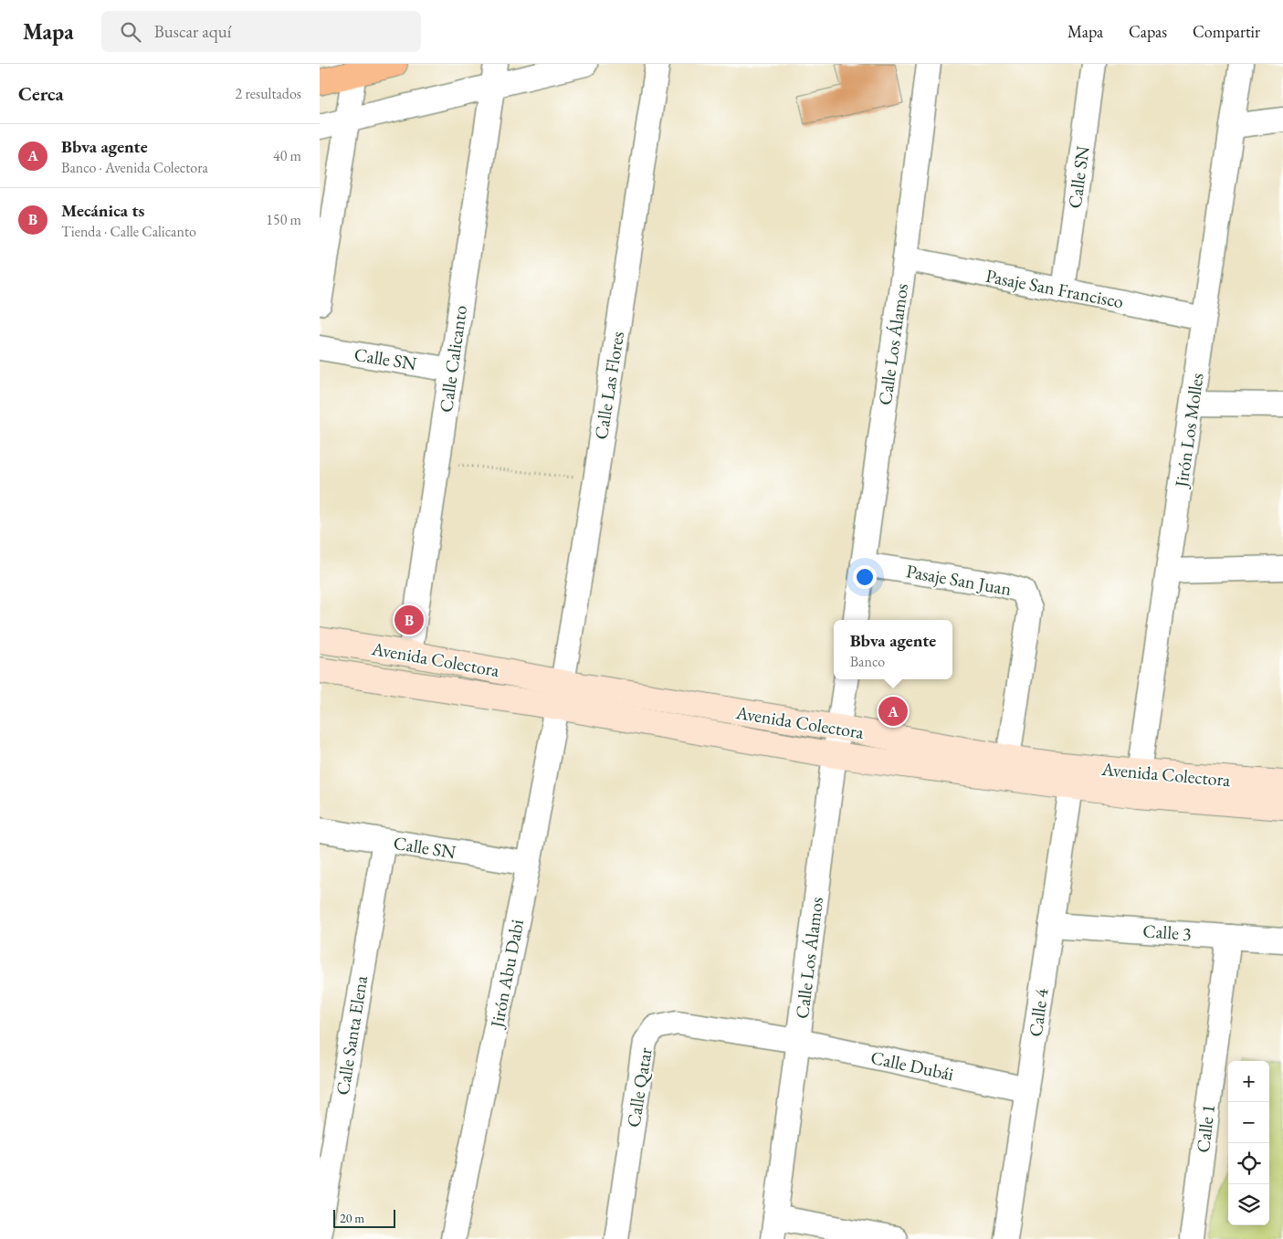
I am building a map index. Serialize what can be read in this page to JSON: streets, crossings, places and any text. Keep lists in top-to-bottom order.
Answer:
{
  "streets": {
    "street": [
      "Calle SN",
      "Pasaje San Francisco",
      "Calle Los Álamos",
      "Calle Calicanto",
      "Calle Las Flores",
      "Jirón Los Molles",
      "Pasaje San Juan",
      "Avenida Colectora",
      "Calle 3",
      "Jirón Abu Dabi",
      "Calle 4",
      "Calle Santa Elena",
      "Calle Dubái",
      "Calle Qatar",
      "Calle 1"
    ]
  },
  "crossings": [
    ["Calle SN", "Pasaje San Francisco"],
    ["Calle SN", "Calle Calicanto"],
    ["Calle SN", "Jirón Abu Dabi"],
    ["Calle SN", "Calle Santa Elena"],
    ["Pasaje San Francisco", "Calle Los Álamos"],
    ["Pasaje San Francisco", "Jirón Los Molles"],
    ["Calle Los Álamos", "Pasaje San Juan"],
    ["Calle Los Álamos", "Avenida Colectora"],
    ["Calle Los Álamos", "Calle Dubái"],
    ["Calle Los Álamos", "Calle Qatar"],
    ["Calle Calicanto", "Avenida Colectora"],
    ["Calle Las Flores", "Avenida Colectora"],
    ["Calle Las Flores", "Jirón Abu Dabi"],
    ["Jirón Los Molles", "Avenida Colectora"],
    ["Pasaje San Juan", "Avenida Colectora"],
    ["Avenida Colectora", "Jirón Abu Dabi"],
    ["Avenida Colectora", "Calle 4"],
    ["Calle 3", "Calle 4"],
    ["Calle 3", "Calle 1"],
    ["Calle 4", "Calle Dubái"],
    ["Calle Dubái", "Calle Qatar"]
  ],
  "scale_bar": "20 m",
  "page": {
    "header": "Mapa",
    "search": "Buscar aquí",
    "nav": ["Mapa", "Capas", "Compartir"],
    "heading": ["Cerca", "2 resultados"],
    "list": [
      {
        "mark": "A",
        "name": "Bbva agente",
        "note": "Banco · Avenida Colectora",
        "value": "40 m"
      },
      {
        "mark": "B",
        "name": "Mecánica ts",
        "note": "Tienda · Calle Calicanto",
        "value": "150 m"
      }
    ],
    "pins": ["B", "A"],
    "popup": ["Bbva agente", "Banco"],
    "map_buttons": ["+", "−"],
    "scale": "20 m"
  }
}
